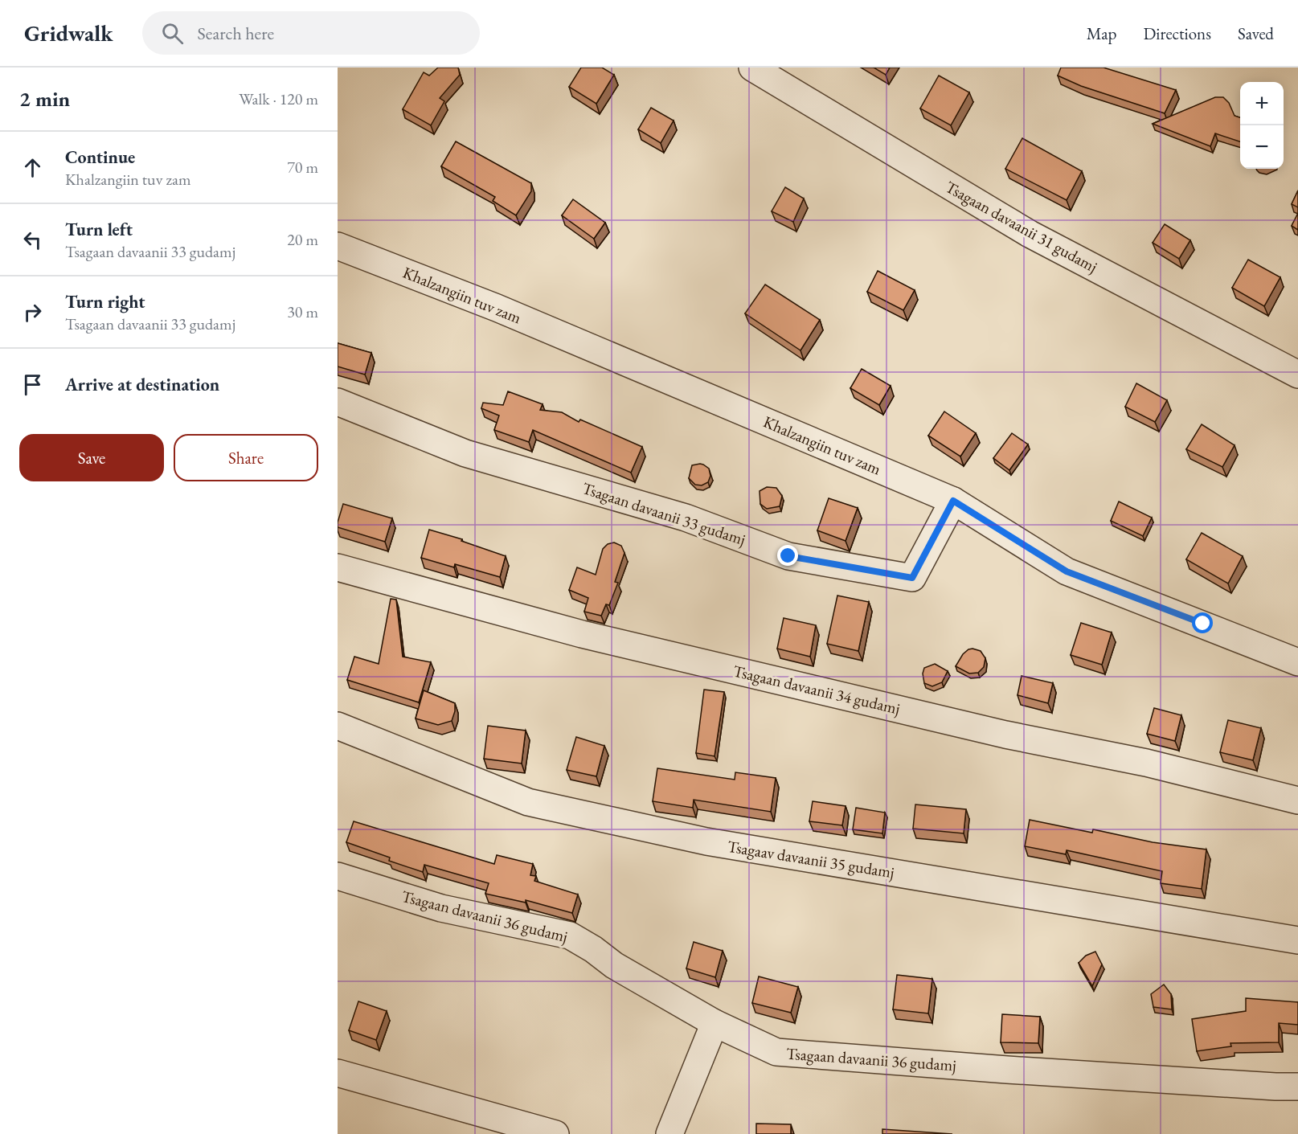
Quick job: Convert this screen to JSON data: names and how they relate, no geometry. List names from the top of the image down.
{
  "streets": {
    "street": [
      "Tsagaan davaanii 31 gudamj",
      "Khalzangiin tuv zam",
      "Tsagaan davaanii 33 gudamj",
      "Tsagaan davaanii 34 gudamj",
      "Tsagaav davaanii 35 gudamj",
      "Tsagaan davaanii 36 gudamj"
    ]
  },
  "crossings": [
    ["Khalzangiin tuv zam", "Tsagaan davaanii 33 gudamj"]
  ],
  "page": {
    "header": "Gridwalk",
    "search": "Search here",
    "nav": ["Map", "Directions", "Saved"],
    "heading": ["2 min", "Walk · 120 m"],
    "map_buttons": ["+", "−"],
    "list": [
      ["Continue", "Khalzangiin tuv zam", "70 m"],
      ["Turn left", "Tsagaan davaanii 33 gudamj", "20 m"],
      ["Turn right", "Tsagaan davaanii 33 gudamj", "30 m"],
      "Arrive at destination"
    ],
    "buttons": ["Save", "Share"]
  }
}
